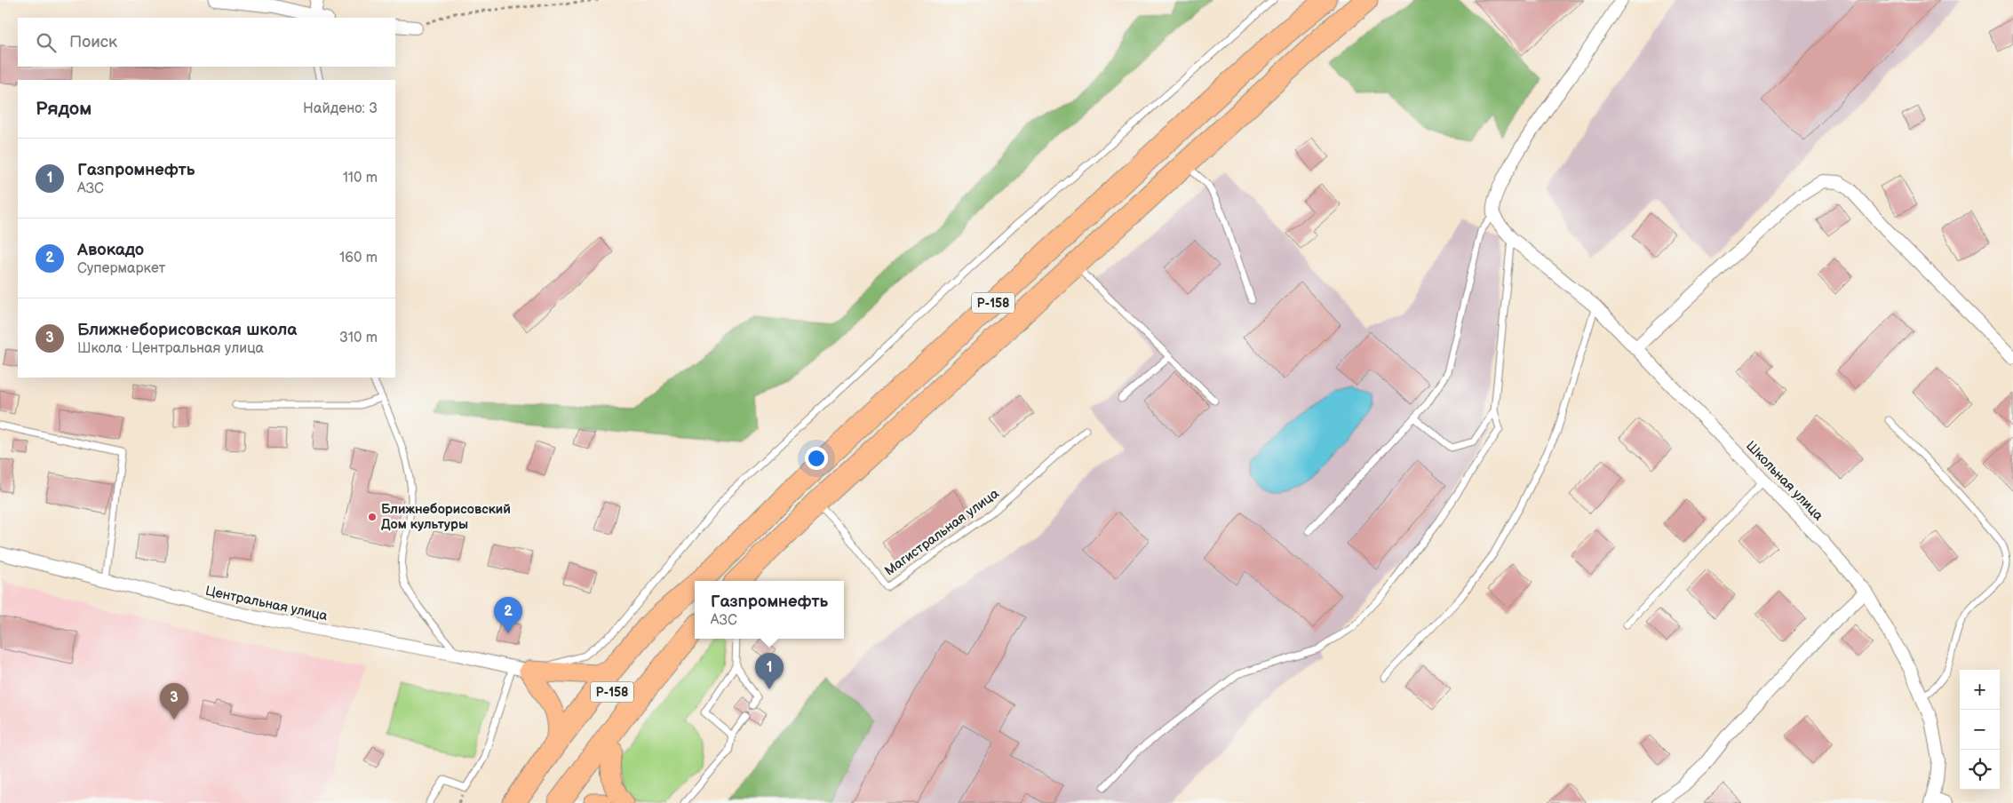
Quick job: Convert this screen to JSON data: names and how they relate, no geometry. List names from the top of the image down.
{
  "streets": {
    "highway": ["Р-158"],
    "street": ["Школьная улица", "Центральная улица"],
    "lane": ["Магистральная улица"]
  },
  "places": ["Ближнеборисовский Дом культуры"],
  "page": {
    "search": "Поиск",
    "heading": ["Рядом", "Найдено: 3"],
    "list": [
      {
        "mark": "1",
        "name": "Газпромнефть",
        "note": "АЗС",
        "value": "110 m"
      },
      {
        "mark": "2",
        "name": "Авокадо",
        "note": "Супермаркет",
        "value": "160 m"
      },
      {
        "mark": "3",
        "name": "Ближнеборисовская школа",
        "note": "Школа · Центральная улица",
        "value": "310 m"
      }
    ],
    "popup": ["Газпромнефть", "АЗС"],
    "pins": ["2", "1", "3"],
    "map_buttons": ["+", "−"]
  }
}
